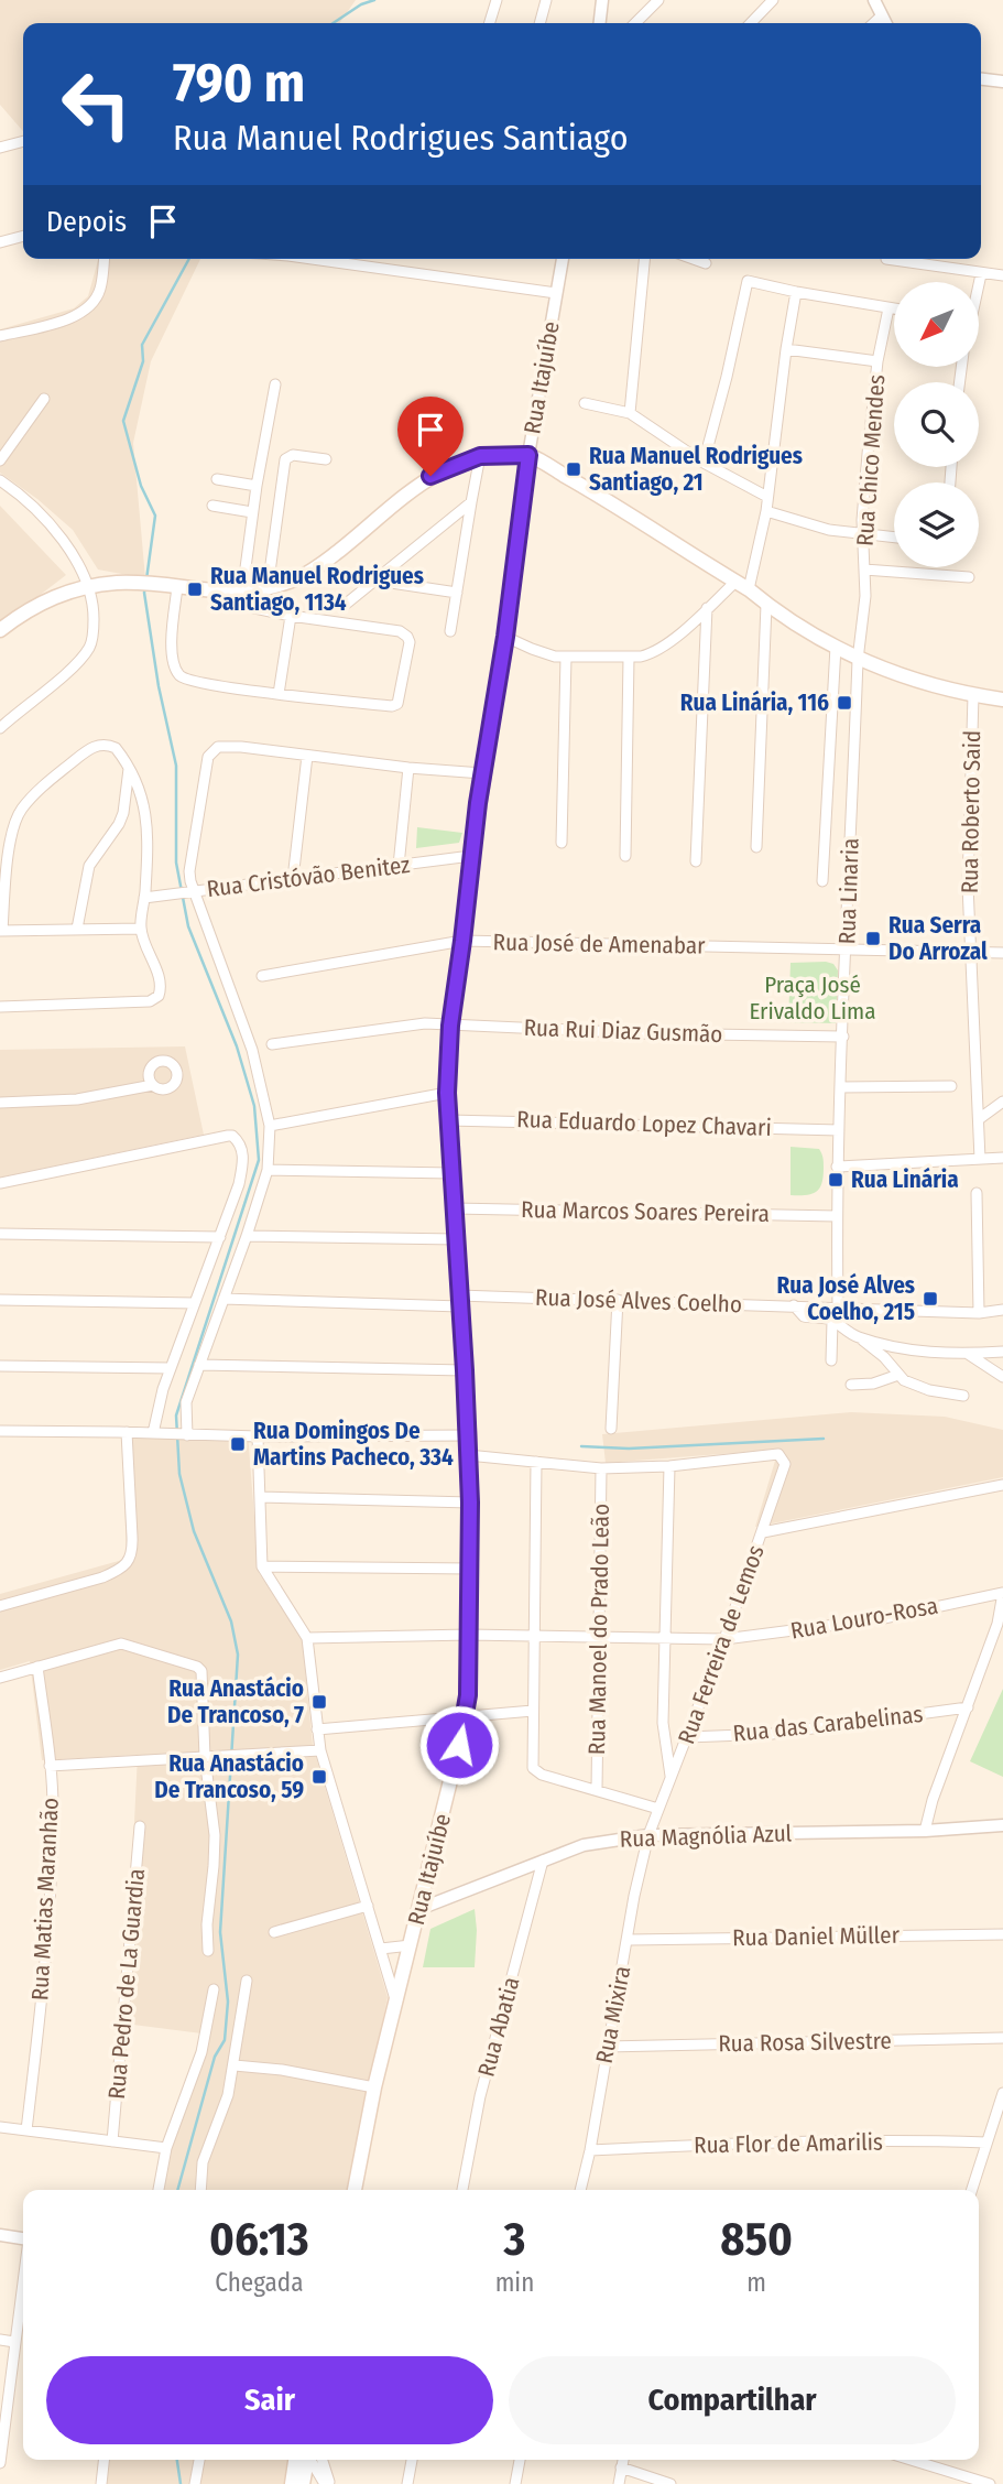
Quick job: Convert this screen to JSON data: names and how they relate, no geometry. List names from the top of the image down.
{
  "streets": {
    "main road": ["Rua Itajuíbe"],
    "street": [
      "Rua Chico Mendes",
      "Rua Roberto Said",
      "Rua Cristóvão Benitez",
      "Rua Linaria",
      "Rua José de Amenabar",
      "Rua Rui Diaz Gusmão",
      "Rua Eduardo Lopez Chavari",
      "Rua Marcos Soares Pereira",
      "Rua José Alves Coelho",
      "Rua Louro-Rosa",
      "Rua Manoel do Prado Leão",
      "Rua Ferreira de Lemos",
      "Rua das Carabelinas",
      "Rua Magnólia Azul",
      "Rua Matias Maranhão",
      "Rua Daniel Müller",
      "Rua Pedro de La Guardia",
      "Rua Mixira",
      "Rua Abatia",
      "Rua Rosa Silvestre",
      "Rua Flor de Amarilis"
    ]
  },
  "crossings": [
    ["Rua Itajuíbe", "Rua Cristóvão Benitez"],
    ["Rua Itajuíbe", "Rua José de Amenabar"],
    ["Rua Itajuíbe", "Rua Rui Diaz Gusmão"],
    ["Rua Itajuíbe", "Rua Eduardo Lopez Chavari"],
    ["Rua Itajuíbe", "Rua Marcos Soares Pereira"],
    ["Rua Itajuíbe", "Rua José Alves Coelho"],
    ["Rua Itajuíbe", "Rua Louro-Rosa"],
    ["Rua Itajuíbe", "Rua Magnólia Azul"],
    ["Rua Chico Mendes", "Rua Linaria"],
    ["Rua Roberto Said", "Rua José de Amenabar"],
    ["Rua Linaria", "Rua José de Amenabar"],
    ["Rua Linaria", "Rua Rui Diaz Gusmão"],
    ["Rua Linaria", "Rua Eduardo Lopez Chavari"],
    ["Rua Linaria", "Rua Marcos Soares Pereira"],
    ["Rua Linaria", "Rua José Alves Coelho"],
    ["Rua Louro-Rosa", "Rua Manoel do Prado Leão"],
    ["Rua Louro-Rosa", "Rua Ferreira de Lemos"],
    ["Rua Ferreira de Lemos", "Rua das Carabelinas"],
    ["Rua Ferreira de Lemos", "Rua Magnólia Azul"],
    ["Rua Ferreira de Lemos", "Rua Mixira"],
    ["Rua Magnólia Azul", "Rua Mixira"],
    ["Rua Magnólia Azul", "Rua Abatia"],
    ["Rua Daniel Müller", "Rua Mixira"],
    ["Rua Mixira", "Rua Rosa Silvestre"],
    ["Rua Mixira", "Rua Flor de Amarilis"]
  ],
  "parks": ["Praça José Erivaldo Lima"],
  "places": {
    "transit": [
      "Rua Manuel Rodrigues Santiago, 21",
      "Rua Manuel Rodrigues Santiago, 1134",
      "Rua Linária, 116",
      "Rua Serra Do Arrozal",
      "Rua Linária",
      "Rua José Alves Coelho, 215",
      "Rua Domingos De Martins Pacheco, 334",
      "Rua Anastácio De Trancoso, 7",
      "Rua Anastácio De Trancoso, 59"
    ]
  },
  "north": "bottom left",
  "page": {
    "turn": ["790 m", "Rua Manuel Rodrigues Santiago"],
    "then": "Depois",
    "eta": [
      "06:13",
      "Chegada",
      "3",
      "min",
      "850",
      "m"
    ],
    "buttons": ["Sair", "Compartilhar"]
  }
}
